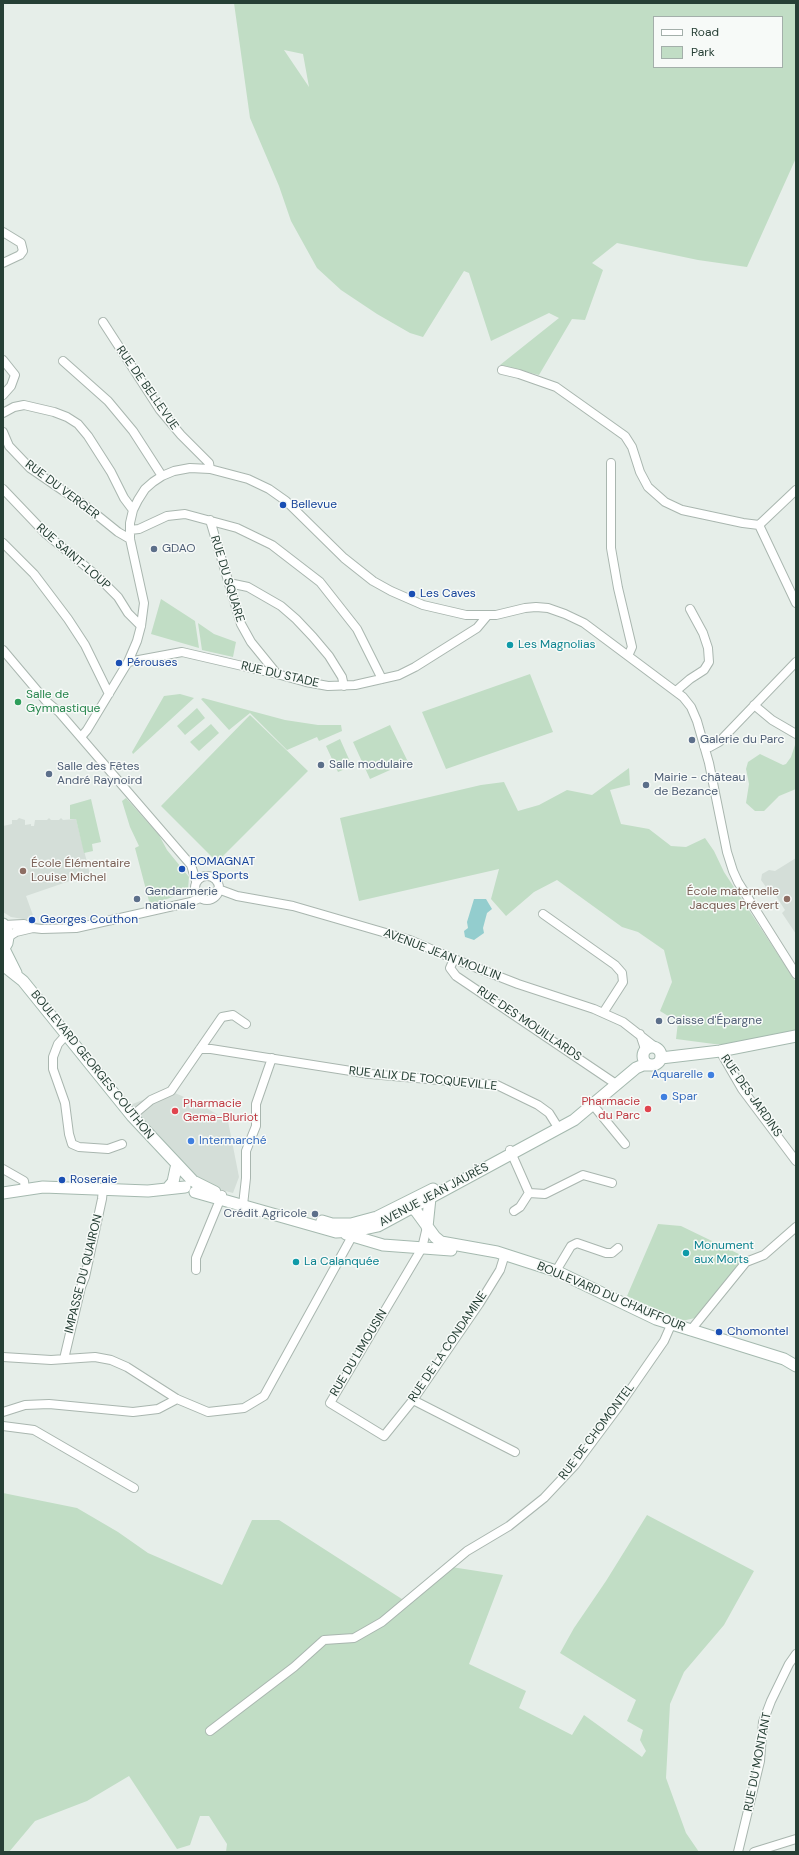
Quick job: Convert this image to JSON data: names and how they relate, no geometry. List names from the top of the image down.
{
  "streets": {
    "main road": ["BOULEVARD GEORGES COUTHON", "AVENUE JEAN JAURÈS", "BOULEVARD DU CHAUFFOUR"],
    "street": [
      "RUE DE BELLEVUE",
      "RUE DU VERGER",
      "RUE SAINT-LOUP",
      "RUE DU SQUARE",
      "RUE DU STADE",
      "AVENUE JEAN MOULIN",
      "RUE DES MOUILLARDS",
      "RUE ALIX DE TOCQUEVILLE",
      "RUE DES JARDINS",
      "IMPASSE DU QUAIRON",
      "RUE DE LA CONDAMINE",
      "RUE DU LIMOUSIN",
      "RUE DE CHOMONTEL",
      "RUE DU MONTANT"
    ]
  },
  "crossings": [
    ["RUE DU SQUARE", "RUE DU STADE"],
    ["AVENUE JEAN MOULIN", "RUE DES MOUILLARDS"],
    ["AVENUE JEAN MOULIN", "AVENUE JEAN JAURÈS"],
    ["RUE DES MOUILLARDS", "AVENUE JEAN JAURÈS"],
    ["BOULEVARD GEORGES COUTHON", "AVENUE JEAN JAURÈS"],
    ["RUE ALIX DE TOCQUEVILLE", "AVENUE JEAN JAURÈS"],
    ["RUE DES JARDINS", "AVENUE JEAN JAURÈS"],
    ["AVENUE JEAN JAURÈS", "IMPASSE DU QUAIRON"],
    ["BOULEVARD DU CHAUFFOUR", "RUE DE LA CONDAMINE"],
    ["BOULEVARD DU CHAUFFOUR", "RUE DE CHOMONTEL"],
    ["RUE DE LA CONDAMINE", "RUE DU LIMOUSIN"]
  ],
  "places": [
    "Bellevue",
    "GDAO",
    "Les Caves",
    "Les Magnolias",
    "Pérouses",
    "Salle de Gymnastique",
    "Galerie du Parc",
    "Salle modulaire",
    "Salle des Fêtes André Raynoird",
    "Mairie - château de Bezance",
    "ROMAGNAT Les Sports",
    "École Élémentaire Louise Michel",
    "Gendarmerie nationale",
    "École maternelle Jacques Prévert",
    "Georges Couthon",
    "Caisse d'Épargne",
    "Aquarelle",
    "Spar",
    "Pharmacie du Parc",
    "Pharmacie Gema-Bluriot",
    "Intermarché",
    "Roseraie",
    "Crédit Agricole",
    "Monument aux Morts",
    "La Calanquée",
    "Chomontel"
  ],
  "legend": ["Road", "Park"]
}
